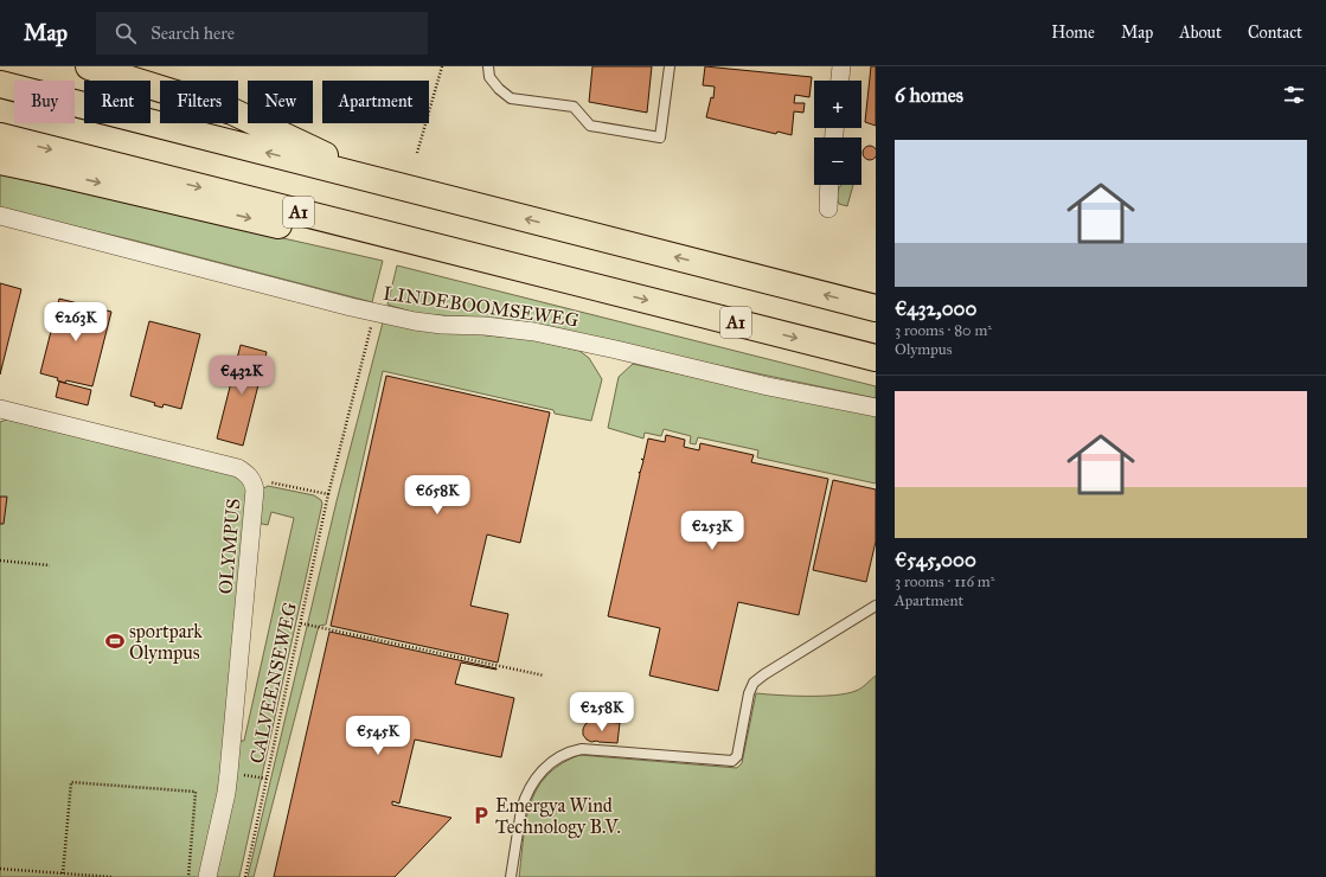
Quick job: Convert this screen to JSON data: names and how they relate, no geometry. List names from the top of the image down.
{
  "streets": {
    "highway": ["A1"],
    "street": ["LINDEBOOMSEWEG", "OLYMPUS"],
    "path": ["CALVEENSEWEG"]
  },
  "places": {
    "sports": ["sportpark Olympus"],
    "parking": ["Emergya Wind Technology B.V."]
  },
  "page": {
    "header": "Map",
    "search": "Search here",
    "nav": [
      "Home",
      "Map",
      "About",
      "Contact"
    ],
    "heading": "6 homes",
    "map_buttons": ["+", "−"],
    "chip": [
      "Buy",
      "Rent",
      "Filters",
      "New",
      "Apartment"
    ],
    "list": [
      {
        "name": "€432,000",
        "note": "3 rooms · 80 m² · Olympus"
      },
      {
        "name": "€545,000",
        "note": "3 rooms · 116 m² · Apartment"
      }
    ],
    "price": [
      "€263K",
      "€432K",
      "€658K",
      "€253K",
      "€258K",
      "€545K"
    ]
  }
}
